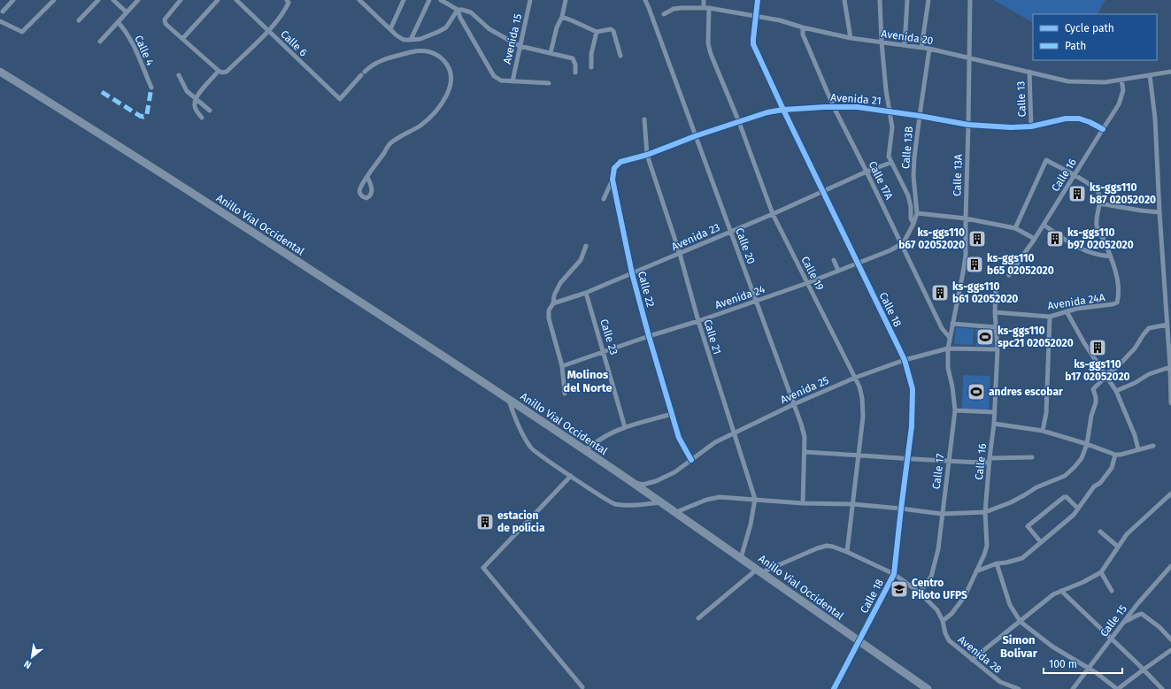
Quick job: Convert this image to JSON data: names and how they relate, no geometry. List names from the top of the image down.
{
  "streets": {
    "highway": ["Anillo Vial Occidental"],
    "street": [
      "Avenida 20",
      "Avenida 15",
      "Calle 6",
      "Calle 4",
      "Avenida 21",
      "Calle 13",
      "Calle 13B",
      "Calle 13A",
      "Calle 16",
      "Calle 17A",
      "Avenida 23",
      "Calle 20",
      "Calle 19",
      "Calle 22",
      "Avenida 24",
      "Avenida 24A",
      "Calle 18",
      "Calle 23",
      "Calle 21",
      "Avenida 25",
      "Calle 17",
      "Calle 15",
      "Avenida 28"
    ]
  },
  "crossings": [
    ["Avenida 20", "Calle 13"],
    ["Avenida 20", "Calle 13B"],
    ["Avenida 20", "Calle 13A"],
    ["Avenida 20", "Calle 16"],
    ["Avenida 20", "Calle 17A"],
    ["Avenida 20", "Calle 19"],
    ["Avenida 20", "Calle 18"],
    ["Avenida 21", "Calle 13"],
    ["Avenida 21", "Calle 13B"],
    ["Avenida 21", "Calle 13A"],
    ["Avenida 21", "Calle 16"],
    ["Avenida 21", "Calle 17A"],
    ["Avenida 21", "Calle 20"],
    ["Avenida 21", "Calle 19"],
    ["Avenida 21", "Calle 22"],
    ["Avenida 21", "Calle 18"],
    ["Avenida 21", "Calle 21"],
    ["Calle 13B", "Calle 17A"],
    ["Calle 13B", "Avenida 24"],
    ["Calle 13A", "Calle 17A"],
    ["Calle 13A", "Avenida 25"],
    ["Calle 13A", "Calle 17"],
    ["Calle 16", "Avenida 24A"],
    ["Calle 16", "Avenida 25"],
    ["Calle 16", "Avenida 28"],
    ["Calle 17A", "Avenida 23"],
    ["Calle 17A", "Avenida 24"],
    ["Anillo Vial Occidental", "Calle 18"],
    ["Anillo Vial Occidental", "Calle 21"],
    ["Anillo Vial Occidental", "Avenida 25"],
    ["Anillo Vial Occidental", "Avenida 28"],
    ["Avenida 23", "Calle 20"],
    ["Avenida 23", "Calle 19"],
    ["Avenida 23", "Calle 22"],
    ["Avenida 23", "Calle 18"],
    ["Avenida 23", "Calle 23"],
    ["Avenida 23", "Calle 21"],
    ["Calle 20", "Avenida 24"],
    ["Calle 20", "Avenida 25"],
    ["Calle 19", "Avenida 24"],
    ["Calle 19", "Avenida 25"],
    ["Calle 19", "Avenida 28"],
    ["Calle 22", "Avenida 24"],
    ["Calle 22", "Avenida 25"],
    ["Avenida 24", "Calle 18"],
    ["Avenida 24", "Calle 23"],
    ["Avenida 24", "Calle 21"],
    ["Calle 18", "Avenida 25"],
    ["Calle 18", "Avenida 28"],
    ["Calle 21", "Avenida 25"],
    ["Avenida 25", "Calle 17"],
    ["Calle 17", "Avenida 28"]
  ],
  "districts": ["Molinos del Norte", "Simon Bolivar"],
  "places": {
    "building": [
      "ks-ggs110 b87 02052020",
      "ks-ggs110 b67 02052020",
      "ks-ggs110 b97 02052020",
      "ks-ggs110 b65 02052020",
      "ks-ggs110 b61 02052020",
      "ks-ggs110 b17 02052020",
      "estacion de policia"
    ],
    "sports": ["ks-ggs110 spc21 02052020", "andres escobar"],
    "school or university": ["Centro Piloto UFPS"]
  },
  "legend": ["Cycle path", "Path"],
  "scale_bar": "100 m",
  "north": "bottom left"
}
